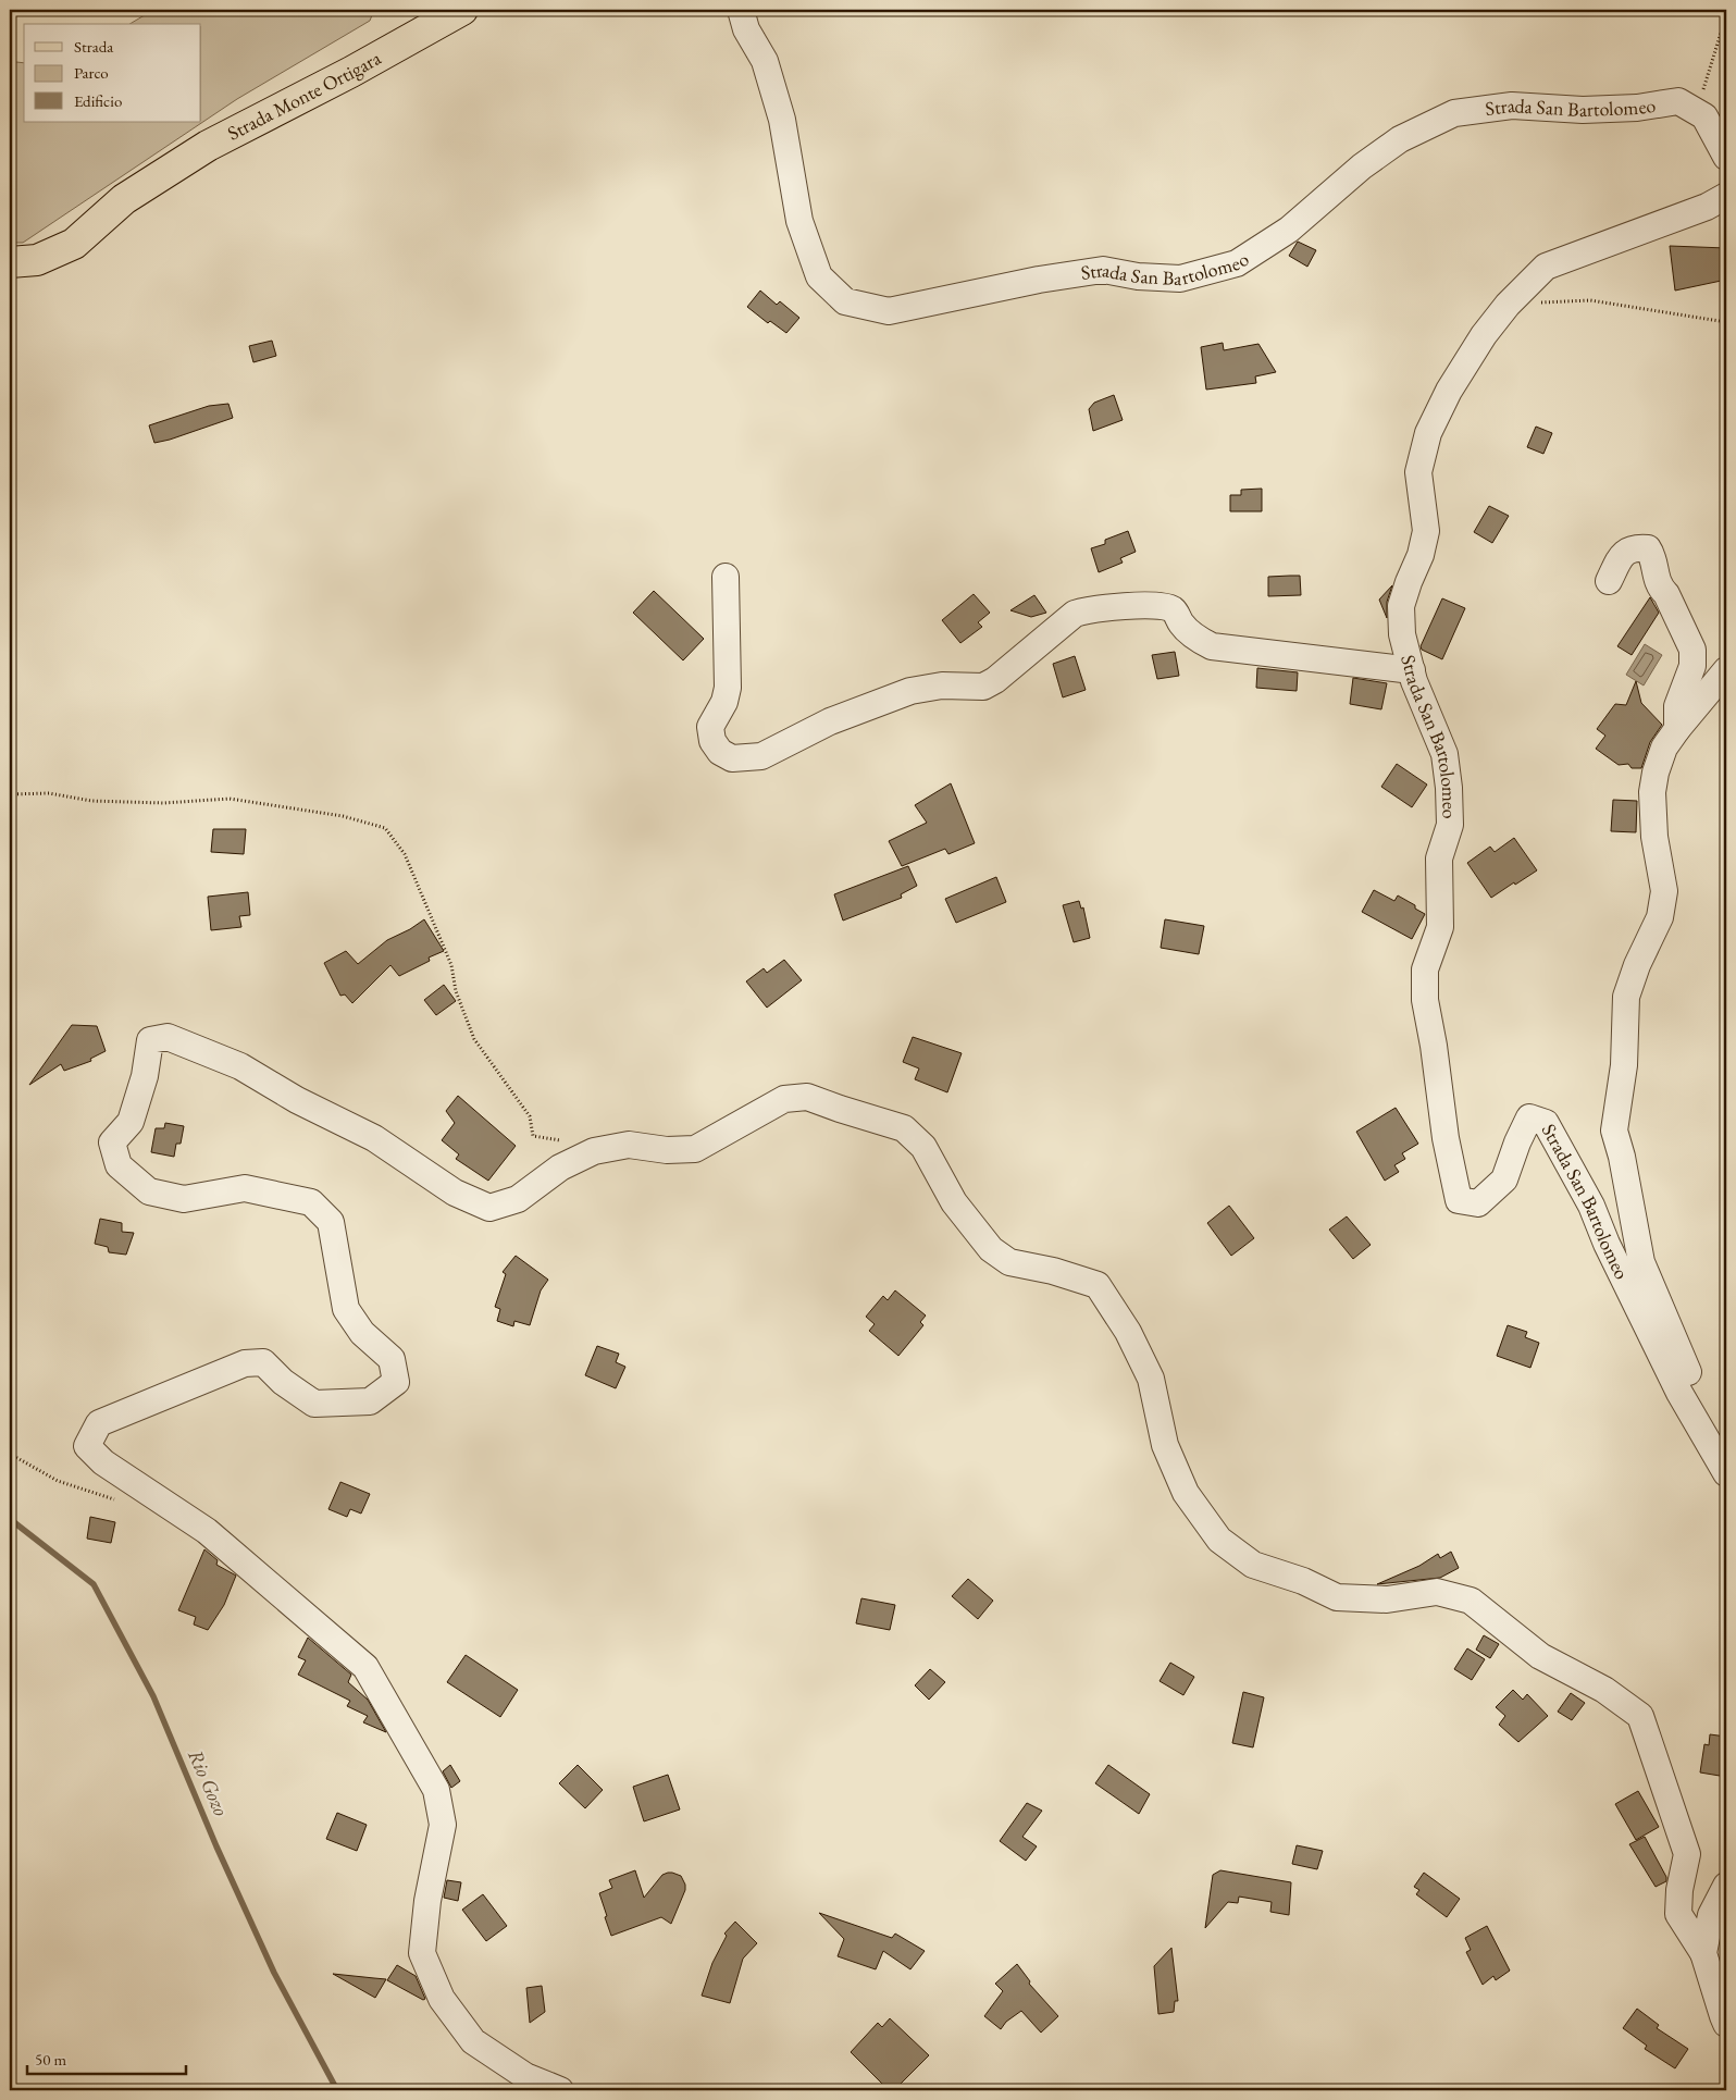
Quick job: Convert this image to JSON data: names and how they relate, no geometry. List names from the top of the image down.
{
  "streets": {
    "main road": ["Strada Monte Ortigara"],
    "street": ["Strada San Bartolomeo"]
  },
  "water": ["Rio Gozo"],
  "legend": ["Strada", "Parco", "Edificio"],
  "scale_bar": "50 m"
}
